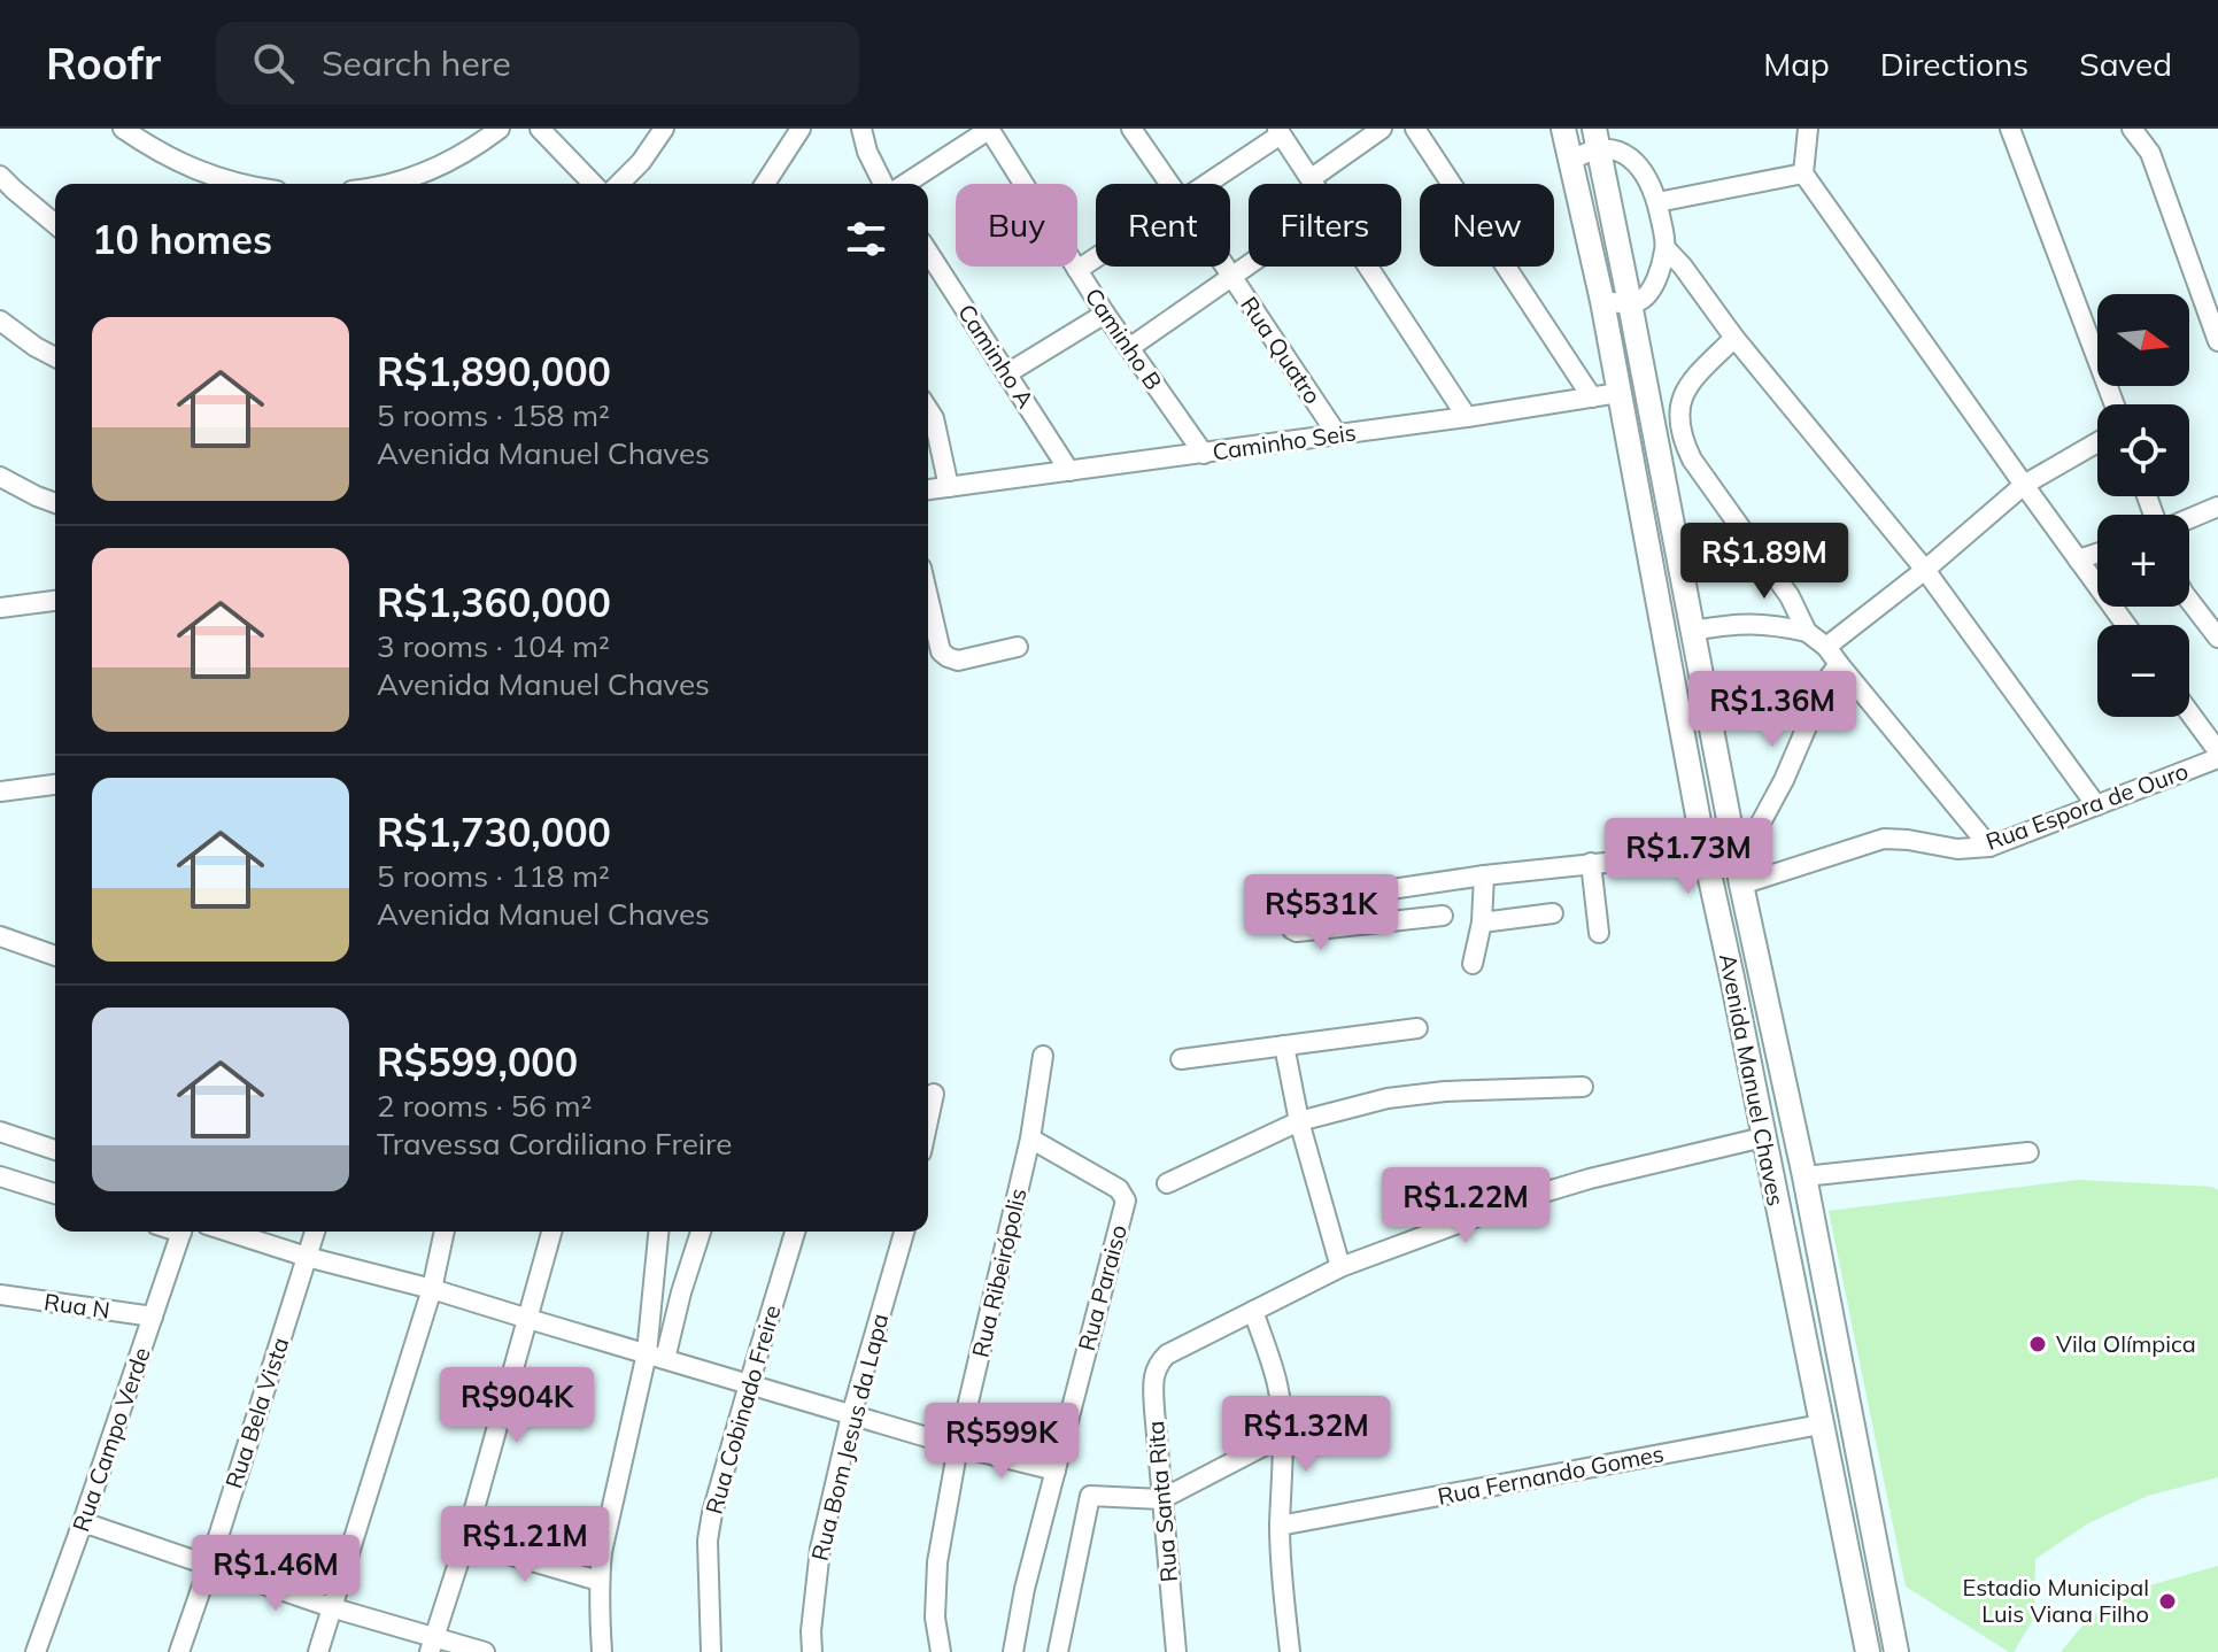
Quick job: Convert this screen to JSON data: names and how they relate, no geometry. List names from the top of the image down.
{
  "streets": {
    "main road": ["Avenida Manuel Chaves"],
    "street": [
      "Caminho B",
      "Rua Quatro",
      "Caminho A",
      "Caminho Seis",
      "Rua Espora de Ouro",
      "Rua Ribeirópolis",
      "Rua Paraiso",
      "Rua N",
      "Rua Cobinado Freire",
      "Rua Bela Vista",
      "Rua Bom Jesus da Lapa",
      "Rua Campo Verde",
      "Rua Fernando Gomes",
      "Rua Santa Rita"
    ]
  },
  "crossings": [
    ["Caminho B", "Caminho Seis"],
    ["Rua Quatro", "Caminho Seis"],
    ["Caminho A", "Caminho Seis"],
    ["Caminho Seis", "Avenida Manuel Chaves"],
    ["Rua Espora de Ouro", "Avenida Manuel Chaves"],
    ["Avenida Manuel Chaves", "Rua Fernando Gomes"],
    ["Rua Ribeirópolis", "Rua Paraiso"],
    ["Rua N", "Rua Campo Verde"]
  ],
  "places": ["Vila Olímpica", "Estadio Municipal Luis Viana Filho"],
  "north": "right",
  "page": {
    "header": "Roofr",
    "search": "Search here",
    "nav": ["Map", "Directions", "Saved"],
    "chip": [
      "Buy",
      "Rent",
      "Filters",
      "New"
    ],
    "heading": "10 homes",
    "map_buttons": ["+", "−"],
    "list": [
      {
        "name": "R$1,890,000",
        "note": "5 rooms · 158 m² · Avenida Manuel Chaves"
      },
      {
        "name": "R$1,360,000",
        "note": "3 rooms · 104 m² · Avenida Manuel Chaves"
      },
      {
        "name": "R$1,730,000",
        "note": "5 rooms · 118 m² · Avenida Manuel Chaves"
      },
      {
        "name": "R$599,000",
        "note": "2 rooms · 56 m² · Travessa Cordiliano Freire"
      }
    ],
    "price": [
      "R$1.89M",
      "R$1.36M",
      "R$1.73M",
      "R$531K",
      "R$1.22M",
      "R$904K",
      "R$1.32M",
      "R$599K",
      "R$1.21M",
      "R$1.46M"
    ]
  }
}
